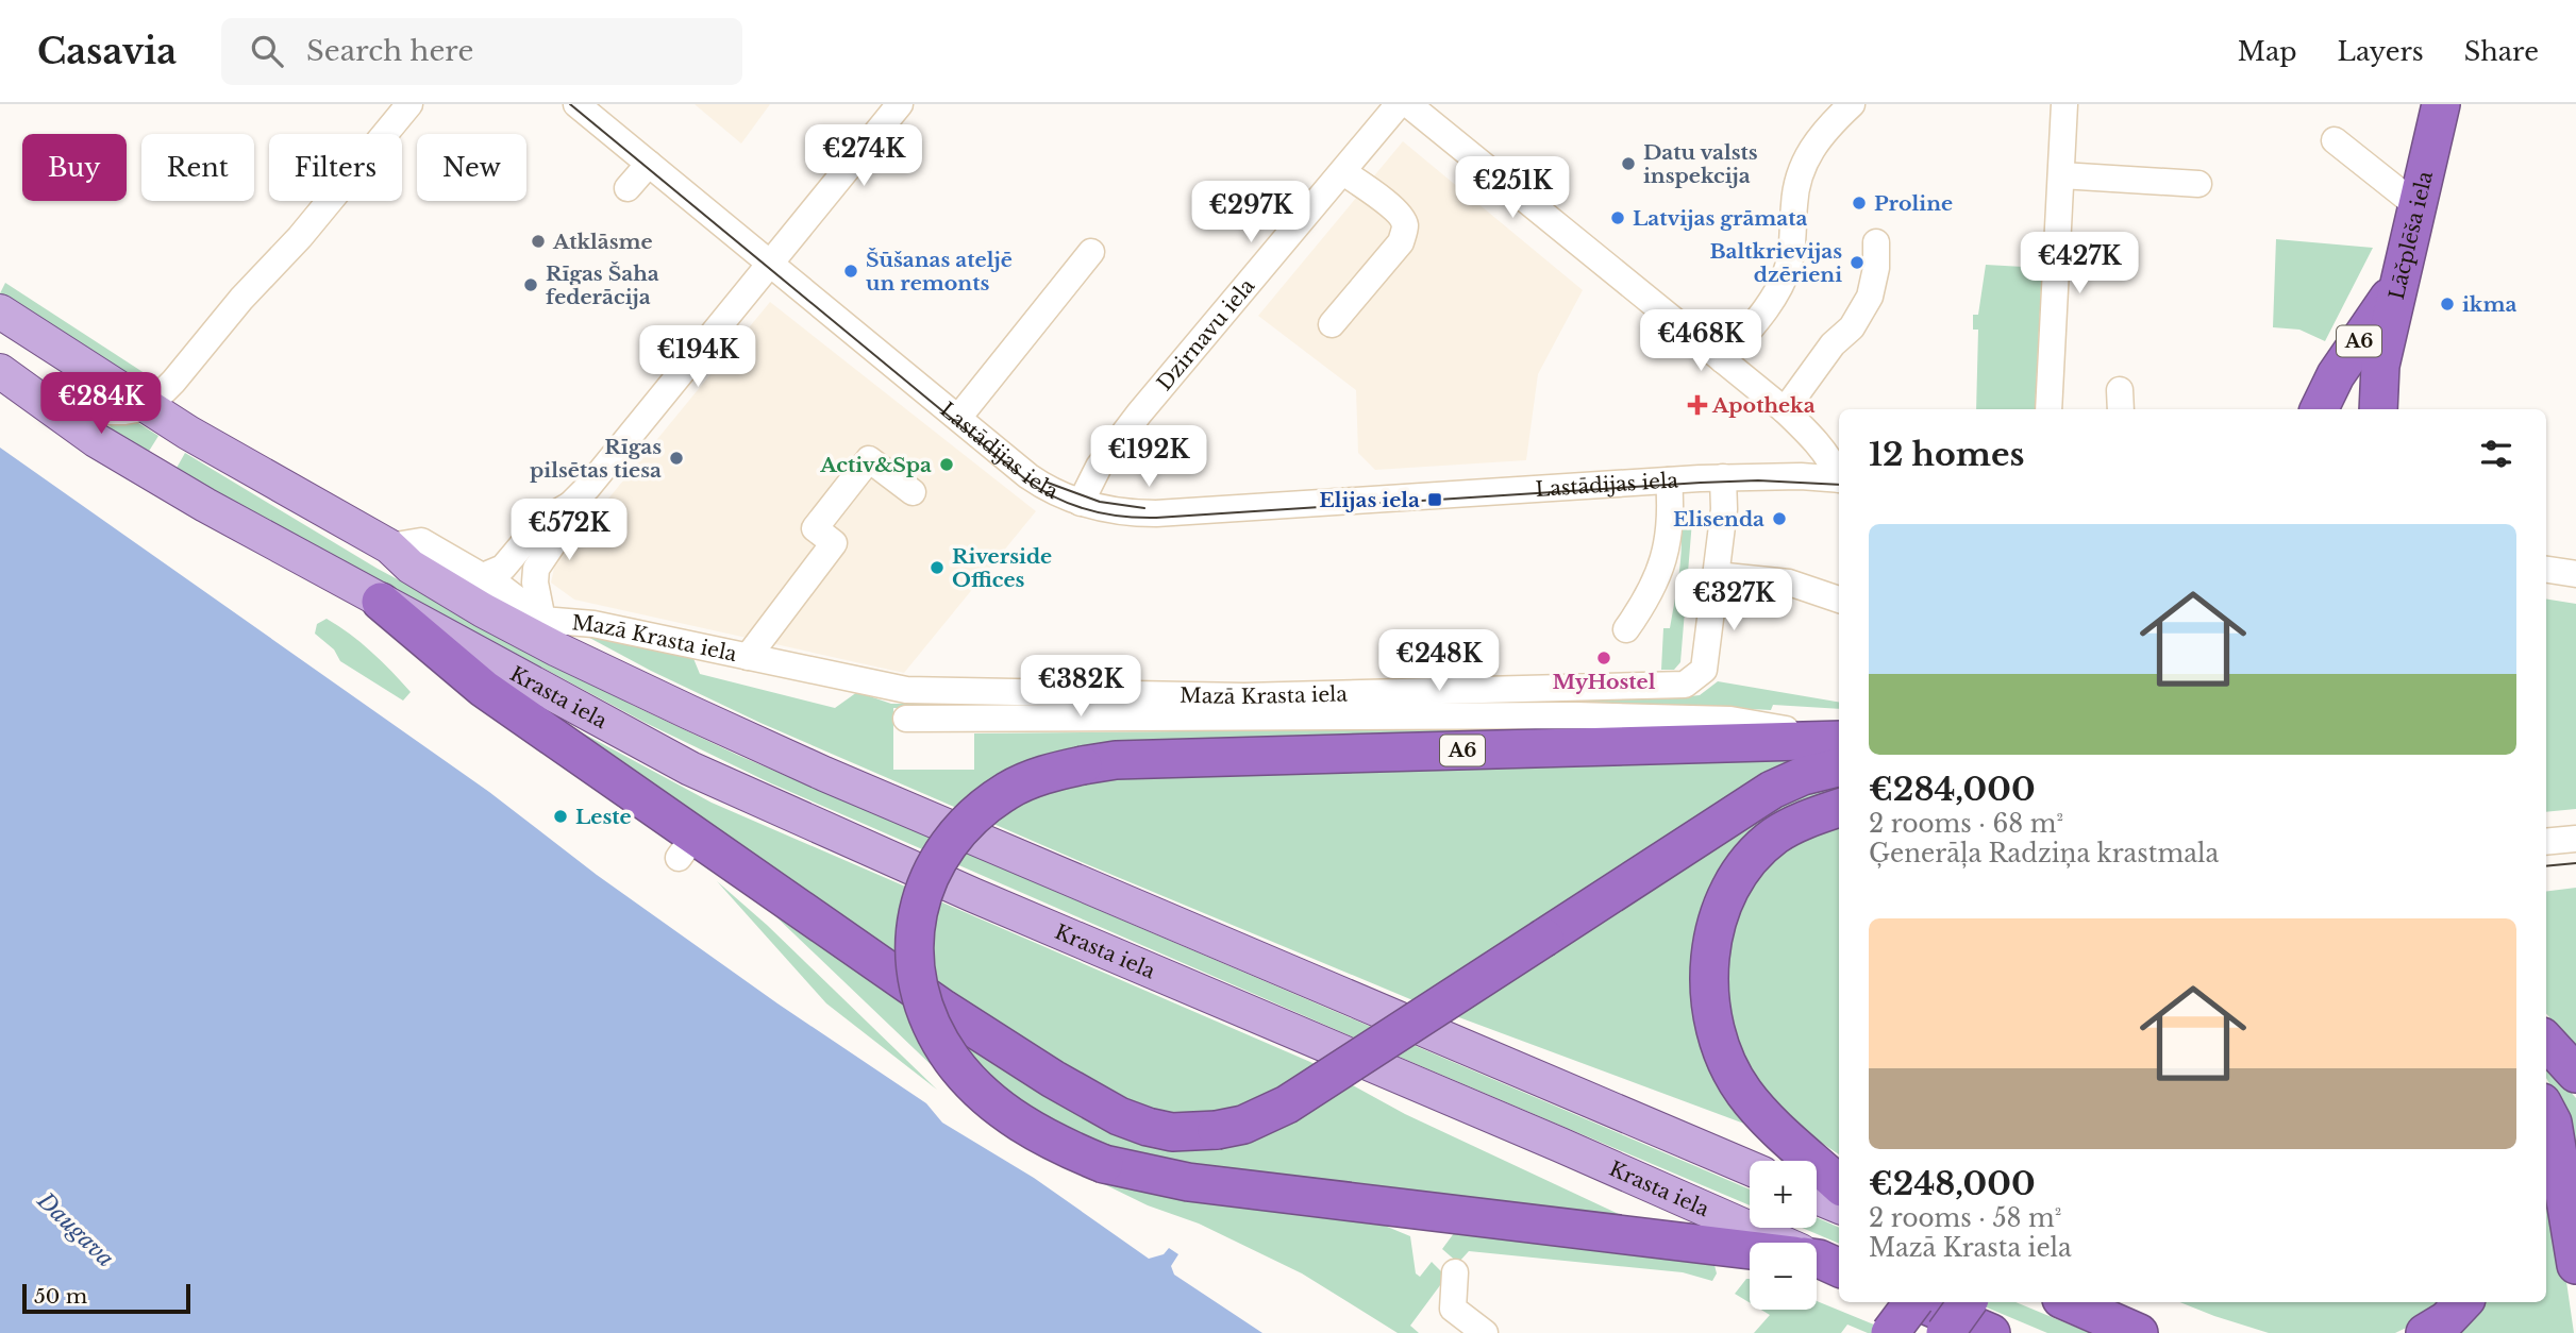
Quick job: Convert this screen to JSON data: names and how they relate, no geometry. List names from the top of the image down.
{
  "streets": {
    "highway": ["Lāčplēša iela", "A6"],
    "main road": ["Krasta iela"],
    "street": ["Dzirnavu iela", "Lastādijas iela", "Mazā Krasta iela"]
  },
  "crossings": [
    ["Lāčplēša iela", "A6"],
    ["Dzirnavu iela", "Lastādijas iela"],
    ["Lastādijas iela", "Mazā Krasta iela"],
    ["Mazā Krasta iela", "Krasta iela"]
  ],
  "water": ["Daugava"],
  "places": {
    "other": [
      "Datu valsts inspekcija",
      "Proline",
      "Latvijas grāmata",
      "Atklāsme",
      "Baltkrievijas dzērieni",
      "Šūšanas ateljē un remonts",
      "Rīgas Šaha federācija",
      "ikma",
      "Rīgas pilsētas tiesa",
      "Activ&Spa",
      "Elisenda",
      "Riverside Offices",
      "MyHostel",
      "Leste"
    ],
    "health": ["Apotheka"],
    "transit": ["Elijas iela"]
  },
  "scale_bar": "50 m",
  "page": {
    "header": "Casavia",
    "search": "Search here",
    "nav": ["Map", "Layers", "Share"],
    "price": [
      "€274K",
      "€251K",
      "€297K",
      "€427K",
      "€468K",
      "€194K",
      "€284K",
      "€192K",
      "€572K",
      "€327K",
      "€248K",
      "€382K"
    ],
    "chip": [
      "Buy",
      "Rent",
      "Filters",
      "New"
    ],
    "heading": "12 homes",
    "list": [
      {
        "name": "€284,000",
        "note": "2 rooms · 68 m² · Ģenerāļa Radziņa krastmala"
      },
      {
        "name": "€248,000",
        "note": "2 rooms · 58 m² · Mazā Krasta iela"
      }
    ],
    "map_buttons": ["+", "−"],
    "scale": "50 m"
  }
}
